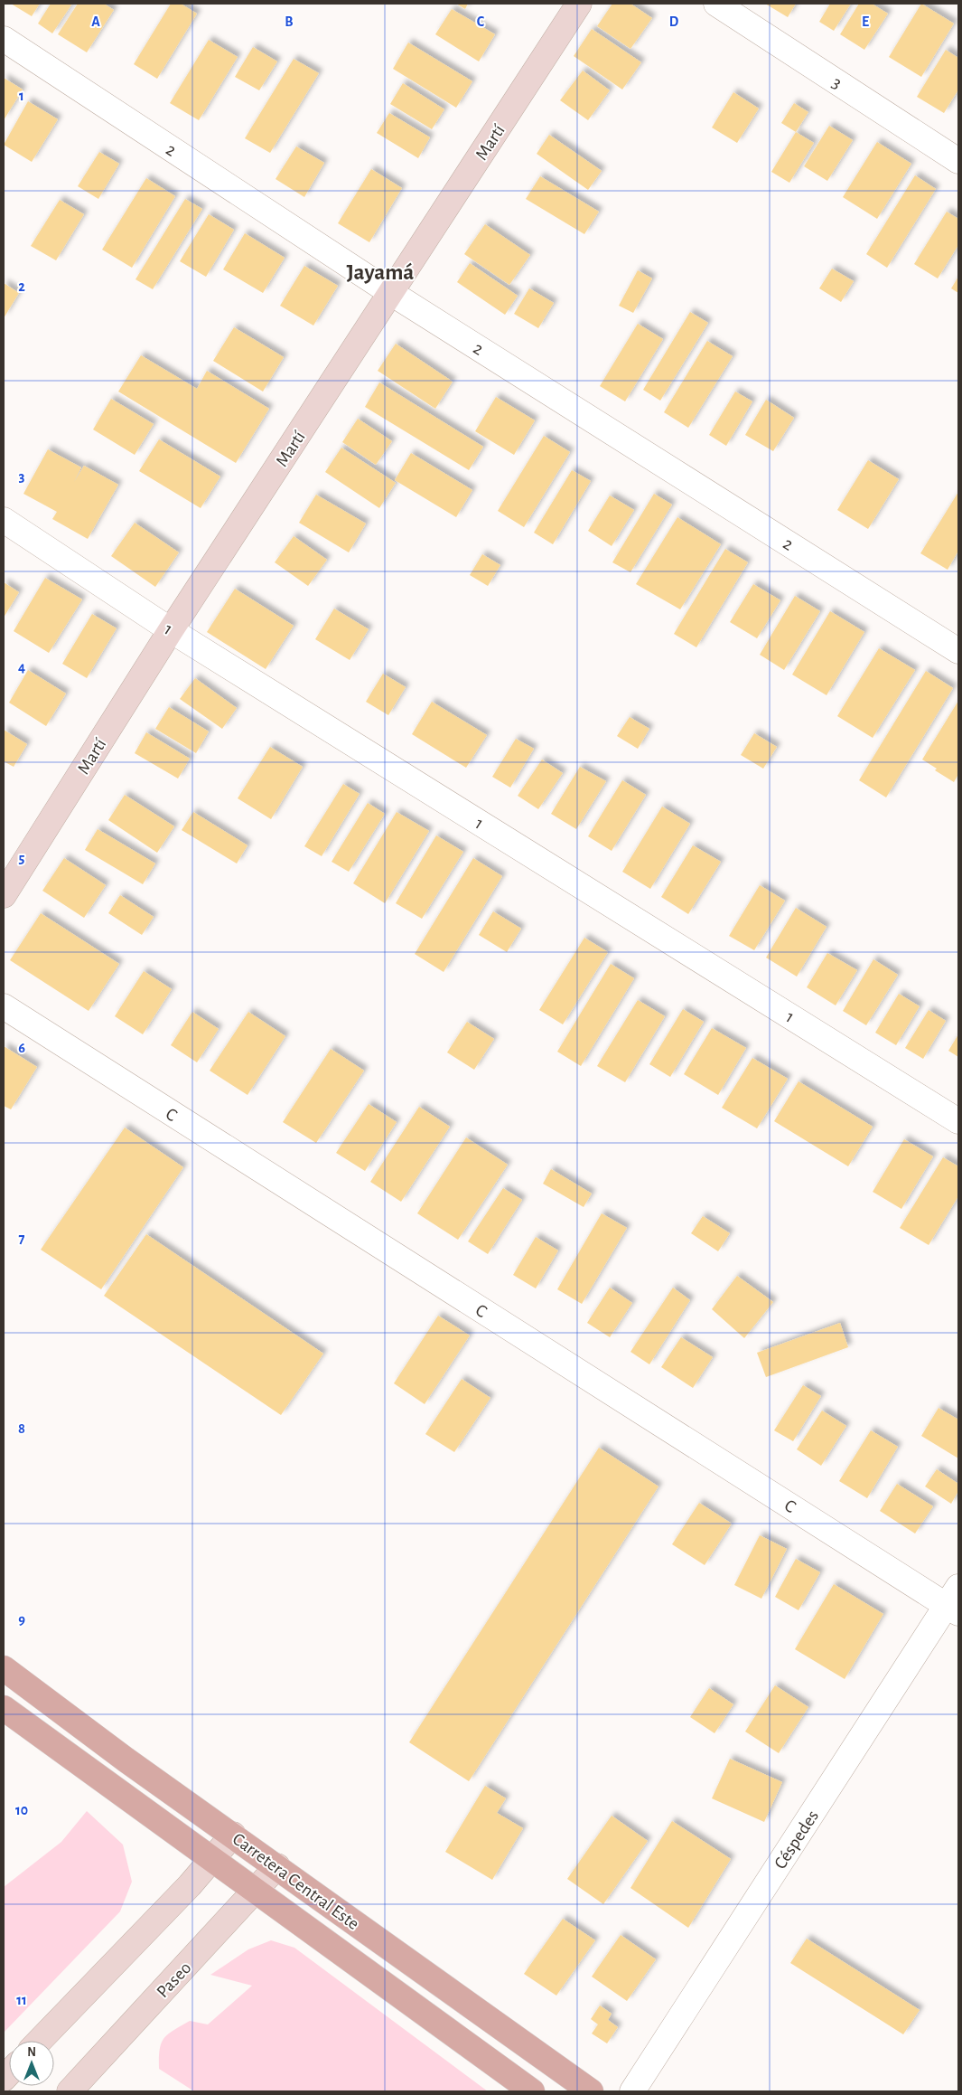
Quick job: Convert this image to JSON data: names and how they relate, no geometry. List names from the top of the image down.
{
  "streets": {
    "main road": ["Carretera Central Este"],
    "street": [
      "3",
      "Martí",
      "2",
      "1",
      "C",
      "Céspedes",
      "Paseo"
    ]
  },
  "crossings": [
    ["Martí", "2"],
    ["Martí", "1"],
    ["C", "Céspedes"],
    ["Carretera Central Este", "Paseo"]
  ],
  "districts": ["Jayamá"],
  "north": "top",
  "grid": {
    "columns": [
      "A",
      "B",
      "C",
      "D",
      "E"
    ],
    "rows": [
      "1",
      "2",
      "3",
      "4",
      "5",
      "6",
      "7",
      "8",
      "9",
      "10",
      "11"
    ]
  }
}
